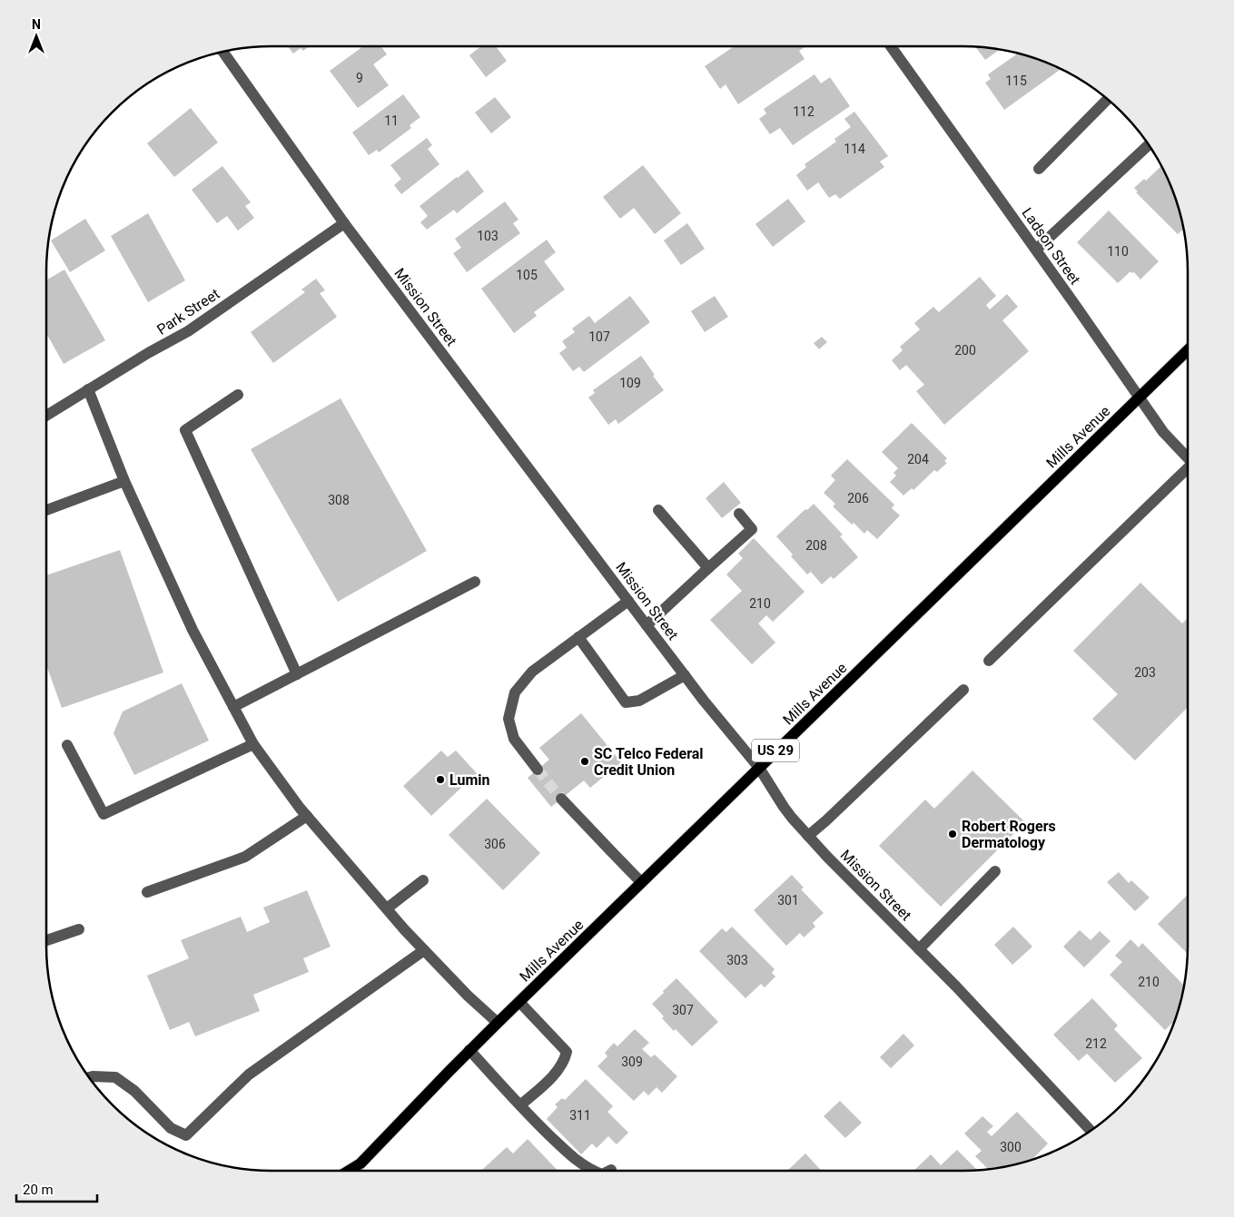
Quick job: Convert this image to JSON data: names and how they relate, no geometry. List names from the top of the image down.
{
  "streets": {
    "main road": ["Mills Avenue", "US 29"],
    "street": ["Ladson Street", "Mission Street", "Park Street"]
  },
  "crossings": [
    ["Ladson Street", "Mills Avenue"],
    ["Mission Street", "Park Street"],
    ["Mission Street", "Mills Avenue"]
  ],
  "places": ["SC Telco Federal Credit Union", "Lumin", "Robert Rogers Dermatology"],
  "house_numbers": [
    "9",
    "115",
    "112",
    "11",
    "114",
    "103",
    "110",
    "105",
    "107",
    "200",
    "109",
    "204",
    "206",
    "308",
    "208",
    "210",
    "203",
    "306",
    "301",
    "303",
    "210",
    "307",
    "212",
    "309",
    "311",
    "300"
  ],
  "scale_bar": "20 m",
  "north": "top"
}
